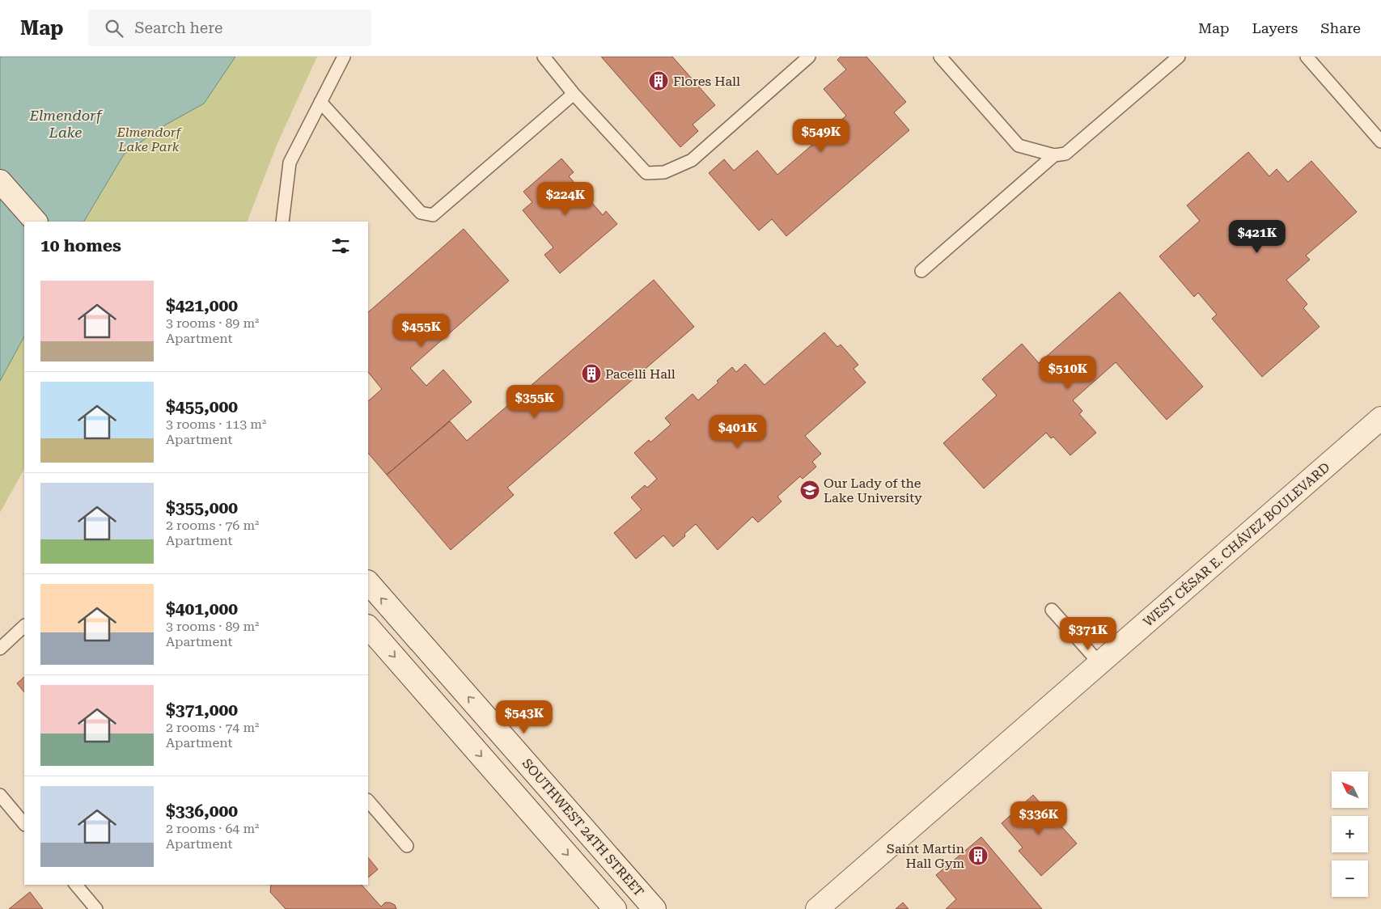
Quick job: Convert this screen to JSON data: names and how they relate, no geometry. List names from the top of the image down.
{
  "streets": {
    "main road": ["WEST CÉSAR E. CHÁVEZ BOULEVARD", "SOUTHWEST 24TH STREET"]
  },
  "water": ["Elmendorf Lake"],
  "parks": ["Elmendorf Lake Park"],
  "places": {
    "building": ["Flores Hall", "Pacelli Hall", "Saint Martin Hall Gym"],
    "school or university": ["Our Lady of the Lake University"]
  },
  "north": "top left",
  "page": {
    "header": "Map",
    "search": "Search here",
    "nav": ["Map", "Layers", "Share"],
    "price": [
      "$549K",
      "$224K",
      "$421K",
      "$455K",
      "$510K",
      "$355K",
      "$401K",
      "$371K",
      "$543K",
      "$336K"
    ],
    "heading": "10 homes",
    "list": [
      {
        "name": "$421,000",
        "note": "3 rooms · 89 m² · Apartment"
      },
      {
        "name": "$455,000",
        "note": "3 rooms · 113 m² · Apartment"
      },
      {
        "name": "$355,000",
        "note": "2 rooms · 76 m² · Apartment"
      },
      {
        "name": "$401,000",
        "note": "3 rooms · 89 m² · Apartment"
      },
      {
        "name": "$371,000",
        "note": "2 rooms · 74 m² · Apartment"
      },
      {
        "name": "$336,000",
        "note": "2 rooms · 64 m² · Apartment"
      }
    ],
    "map_buttons": ["+", "−"]
  }
}
